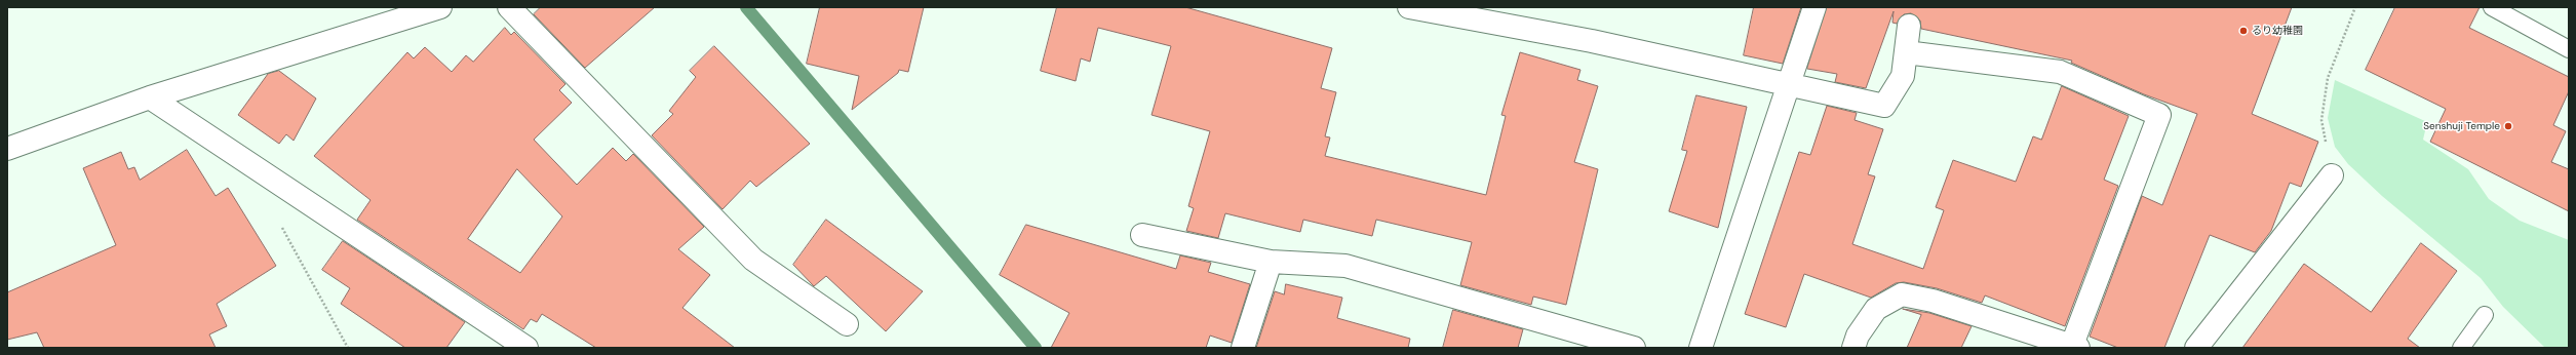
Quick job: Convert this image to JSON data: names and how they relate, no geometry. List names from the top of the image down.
{
  "places": ["るり幼稚園", "Senshuji Temple"]
}
